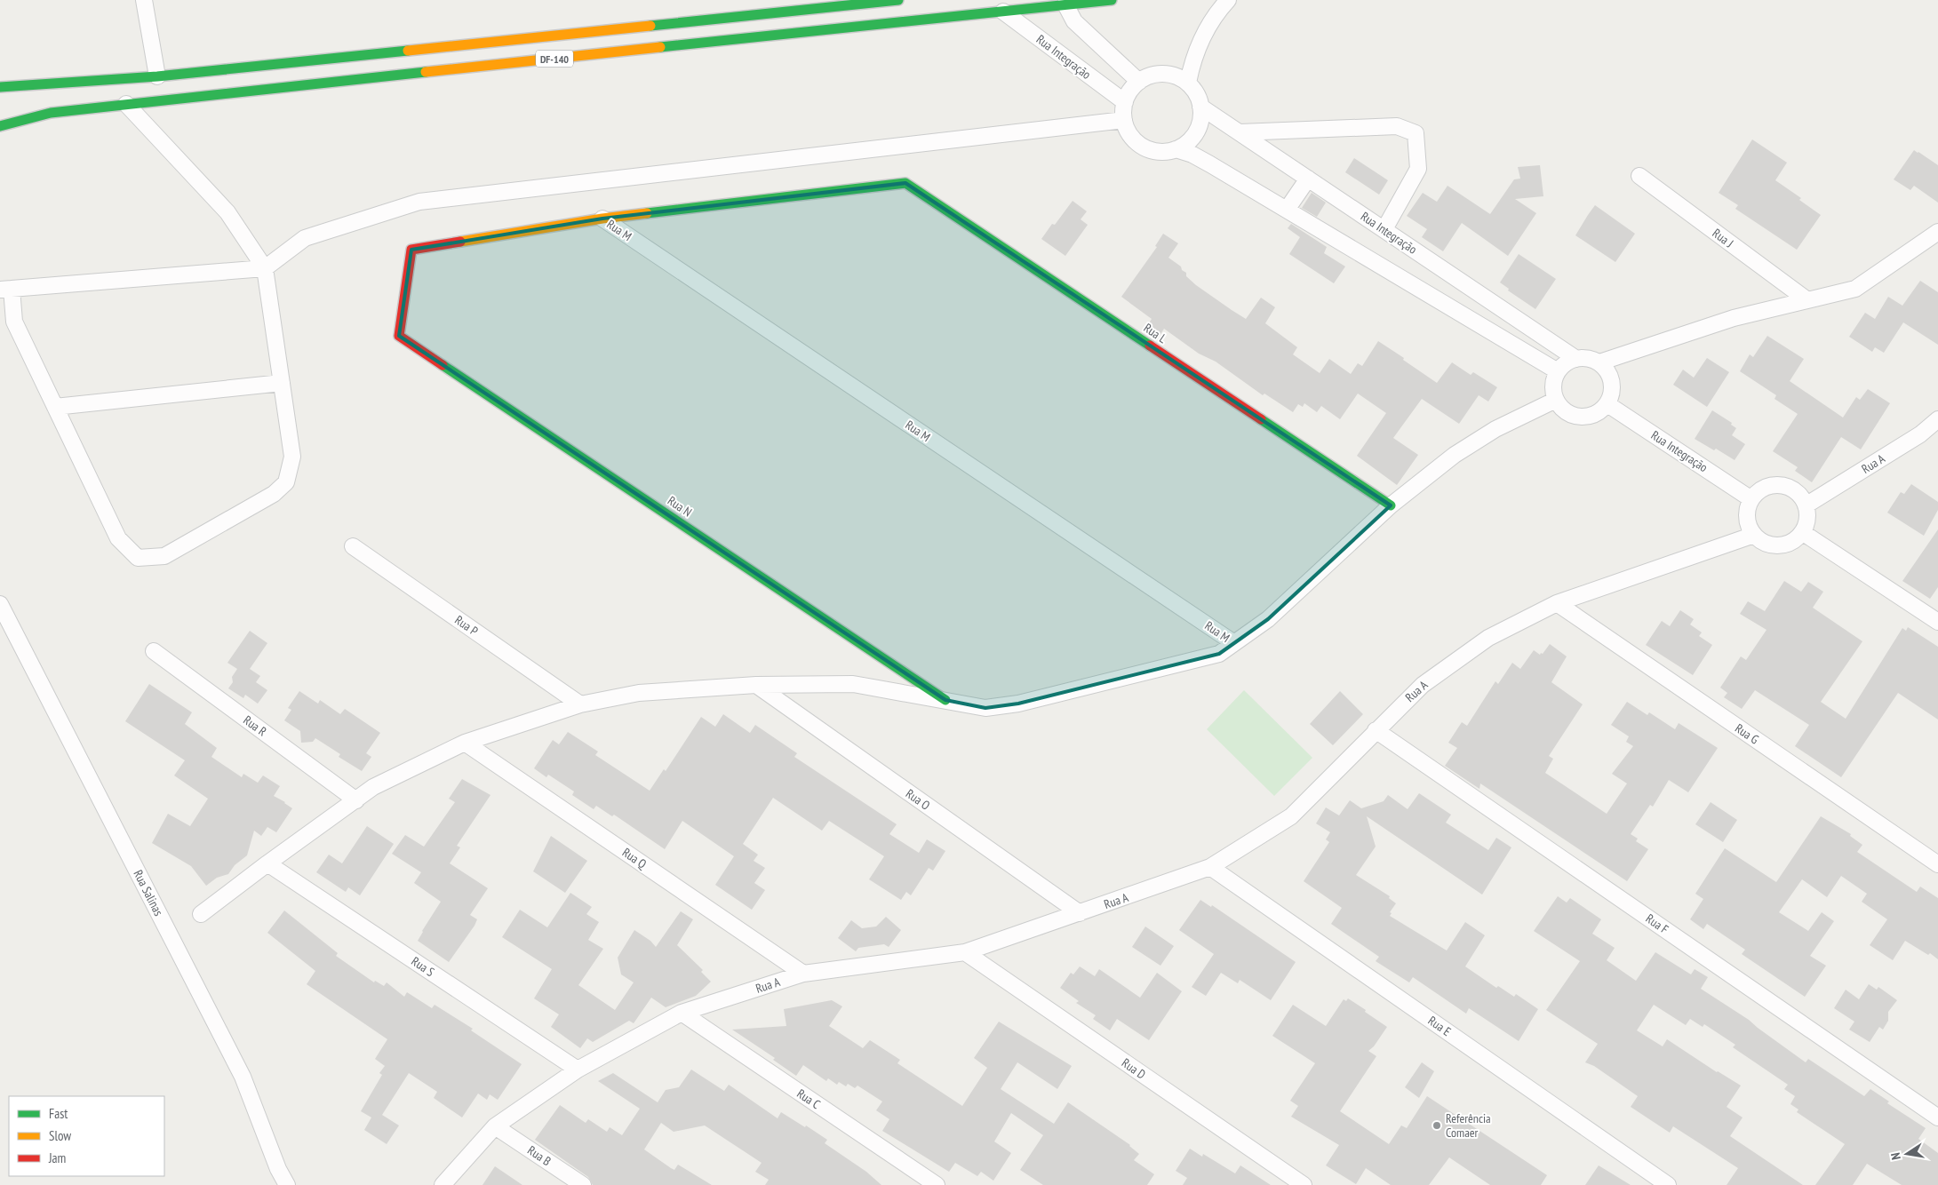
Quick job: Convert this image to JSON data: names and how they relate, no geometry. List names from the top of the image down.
{
  "streets": {
    "main road": ["DF-140", "Rua L", "Rua N"],
    "street": [
      "Rua Integração",
      "Rua M",
      "Rua J",
      "Rua A",
      "Rua P",
      "Rua R",
      "Rua G",
      "Rua O",
      "Rua Q",
      "Rua Salinas",
      "Rua F",
      "Rua S",
      "Rua E",
      "Rua D",
      "Rua C",
      "Rua B"
    ]
  },
  "crossings": [
    ["Rua Integração", "DF-140"],
    ["Rua Integração", "Rua A"],
    ["Rua M", "Rua L"],
    ["Rua M", "Rua N"],
    ["Rua L", "Rua N"],
    ["Rua A", "Rua G"],
    ["Rua A", "Rua O"],
    ["Rua A", "Rua Q"],
    ["Rua A", "Rua F"],
    ["Rua A", "Rua S"],
    ["Rua A", "Rua E"],
    ["Rua A", "Rua D"],
    ["Rua A", "Rua C"],
    ["Rua A", "Rua B"]
  ],
  "places": ["Referência Comaer"],
  "legend": ["Fast", "Slow", "Jam"],
  "north": "left"
}
